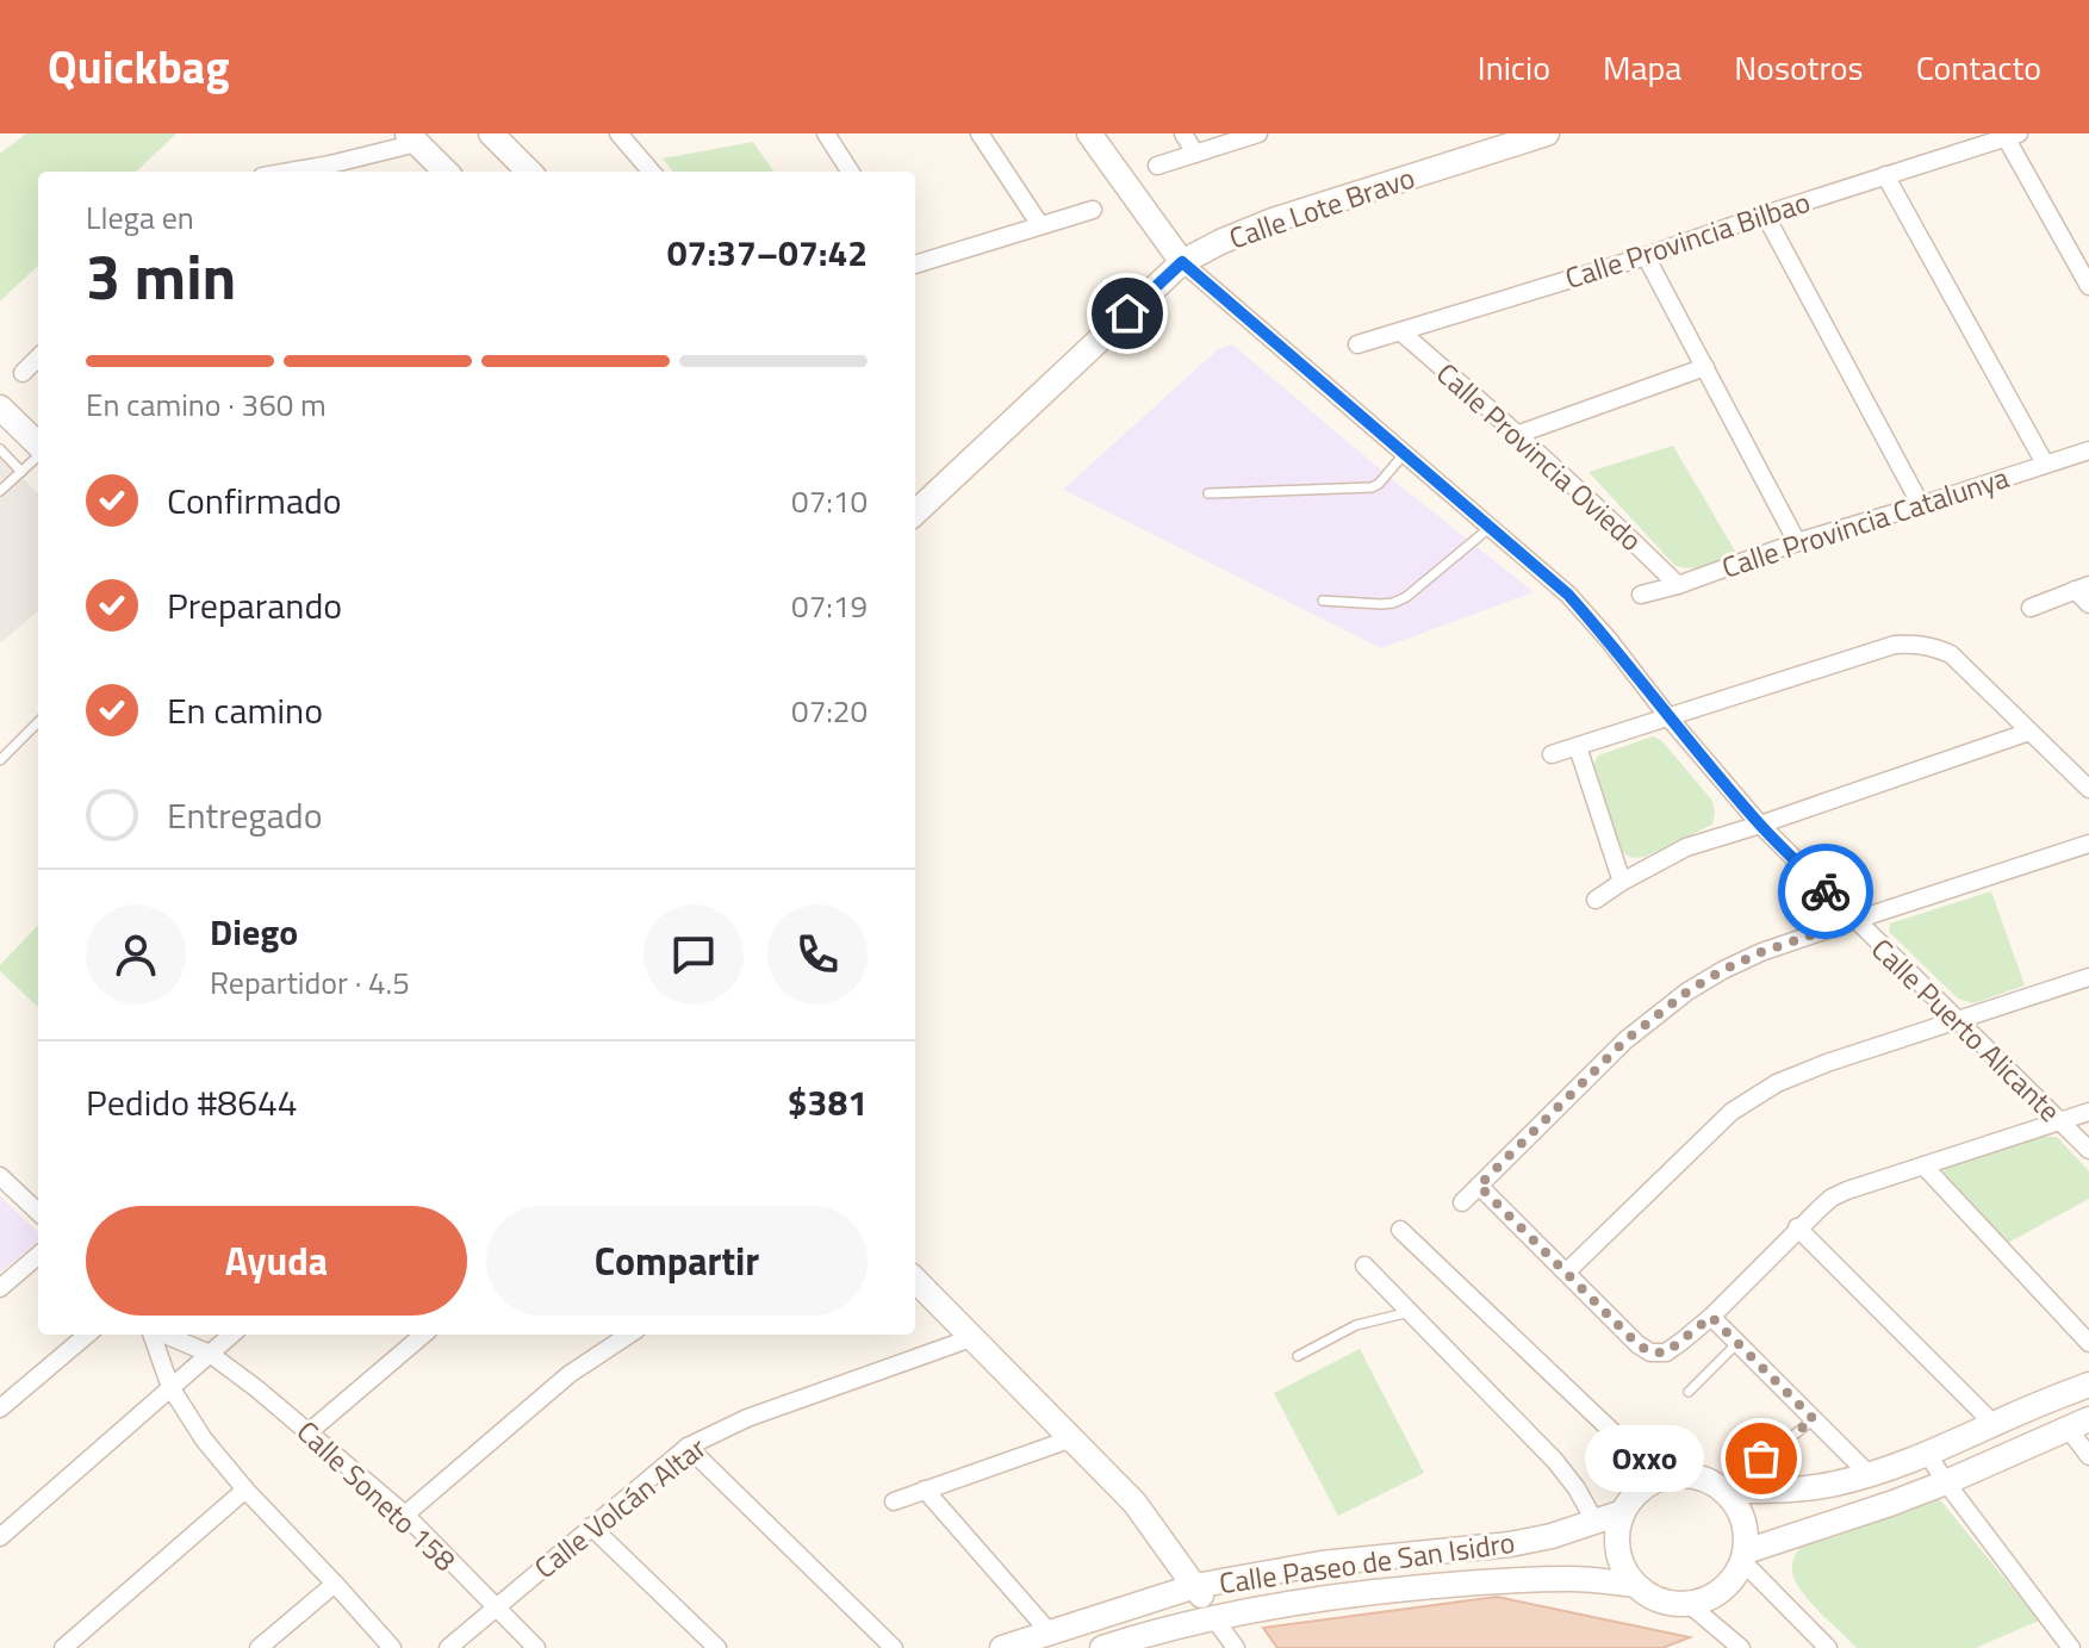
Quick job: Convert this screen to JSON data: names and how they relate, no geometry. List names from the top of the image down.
{
  "streets": {
    "main road": ["Calle Lote Bravo", "Calle Puerto Alicante", "Calle Paseo de San Isidro"],
    "street": [
      "Calle Provincia Bilbao",
      "Calle Provincia Oviedo",
      "Calle Provincia Catalunya",
      "Calle Soneto 158",
      "Calle Volcán Altar"
    ]
  },
  "crossings": [
    ["Calle Lote Bravo", "Calle Puerto Alicante"],
    ["Calle Provincia Bilbao", "Calle Provincia Oviedo"],
    ["Calle Provincia Oviedo", "Calle Provincia Catalunya"],
    ["Calle Soneto 158", "Calle Volcán Altar"]
  ],
  "places": ["Oxxo"],
  "page": {
    "header": "Quickbag",
    "nav": [
      "Inicio",
      "Mapa",
      "Nosotros",
      "Contacto"
    ],
    "heading": ["3 min", "Llega en", "07:37–07:42"],
    "panel": [
      "Diego",
      "Repartidor · 4.5",
      "Pedido #8644",
      "$381"
    ],
    "bar": "En camino · 360 m",
    "list": [
      ["Confirmado", "07:10"],
      ["Preparando", "07:19"],
      ["En camino", "07:20"],
      "Entregado"
    ],
    "buttons": ["Ayuda", "Compartir"],
    "bubble": "Oxxo"
  }
}
